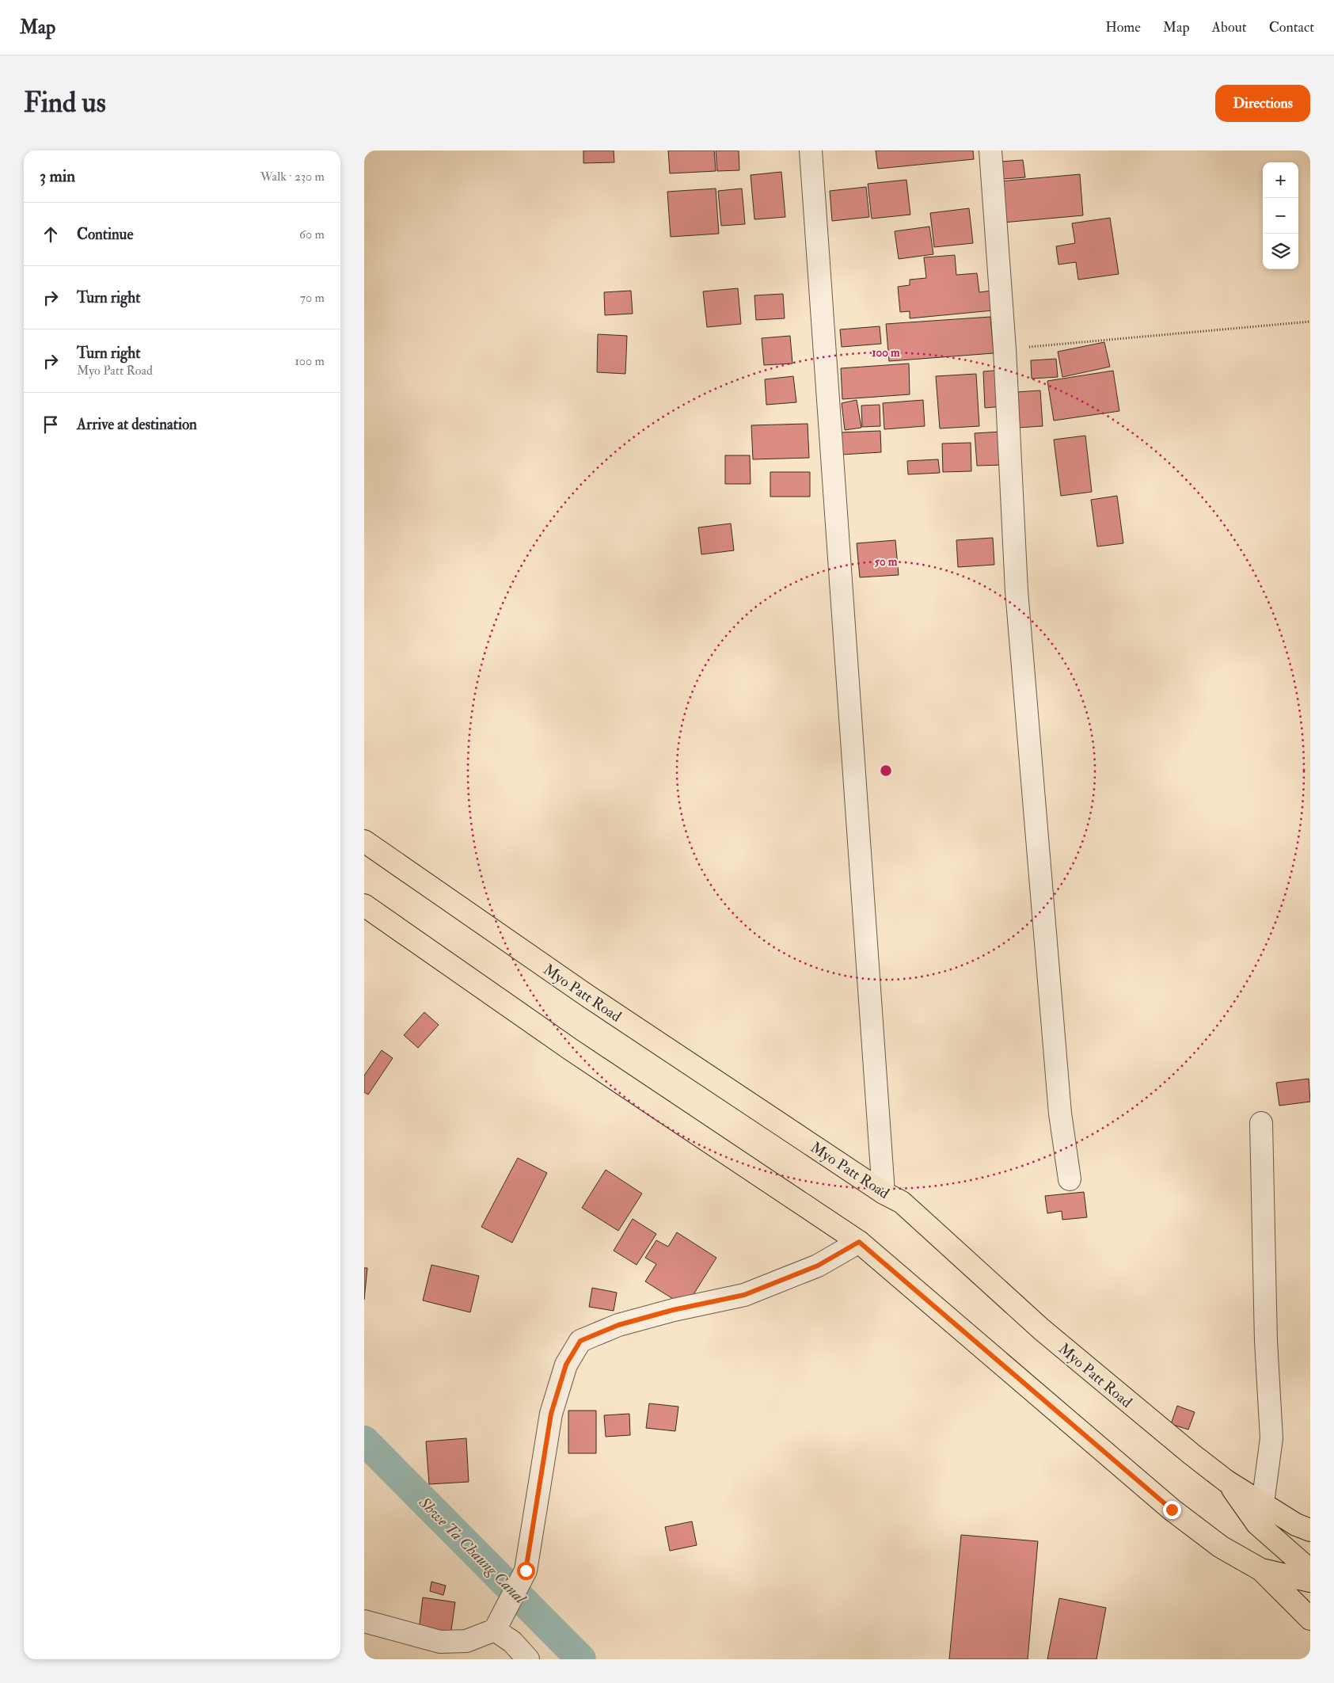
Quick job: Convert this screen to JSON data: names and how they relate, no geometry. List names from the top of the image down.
{
  "streets": {
    "main road": ["Myo Patt Road"]
  },
  "water": ["Shwe Ta Chaung Canal"],
  "page": {
    "header": "Map",
    "nav": [
      "Home",
      "Map",
      "About",
      "Contact"
    ],
    "buttons": "Directions",
    "title": "Find us",
    "heading": ["3 min", "Walk · 230 m"],
    "map_buttons": ["+", "−"],
    "list": [
      ["Continue", "60 m"],
      ["Turn right", "70 m"],
      ["Turn right", "Myo Patt Road", "100 m"],
      "Arrive at destination"
    ]
  },
  "rings": ["100 m", "50 m"]
}
